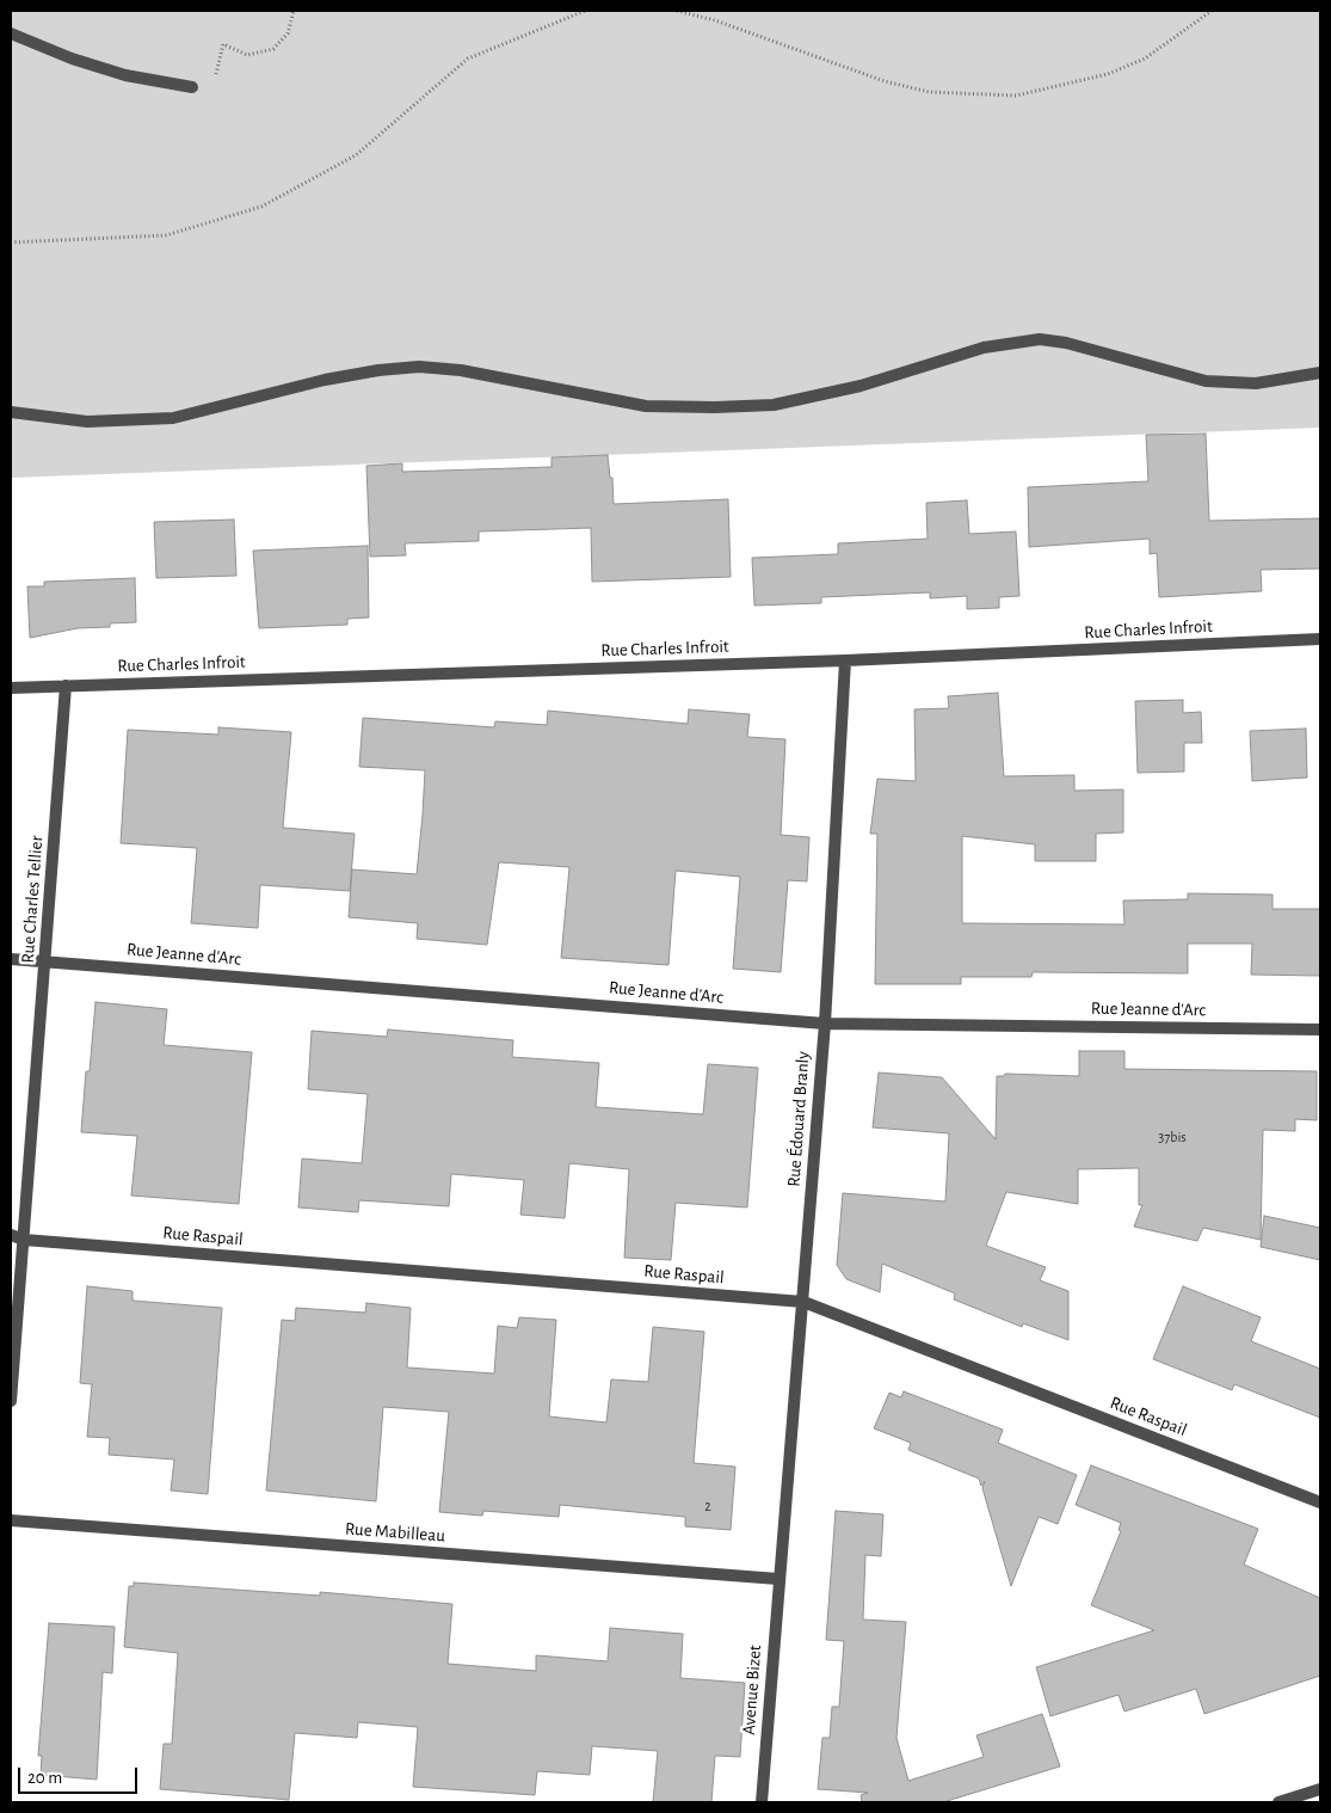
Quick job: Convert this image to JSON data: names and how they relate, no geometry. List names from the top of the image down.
{
  "streets": {
    "street": [
      "Rue Charles Infroit",
      "Rue Charles Tellier",
      "Rue Jeanne d'Arc",
      "Rue Édouard Branly",
      "Rue Raspail",
      "Rue Mabilleau",
      "Avenue Bizet"
    ]
  },
  "crossings": [
    ["Rue Charles Infroit", "Rue Charles Tellier"],
    ["Rue Charles Infroit", "Rue Édouard Branly"],
    ["Rue Charles Tellier", "Rue Jeanne d'Arc"],
    ["Rue Charles Tellier", "Rue Raspail"],
    ["Rue Jeanne d'Arc", "Rue Édouard Branly"],
    ["Rue Édouard Branly", "Rue Raspail"],
    ["Rue Édouard Branly", "Rue Mabilleau"],
    ["Rue Édouard Branly", "Avenue Bizet"],
    ["Rue Mabilleau", "Avenue Bizet"]
  ],
  "house_numbers": ["37bis", "2"],
  "scale_bar": "20 m"
}
